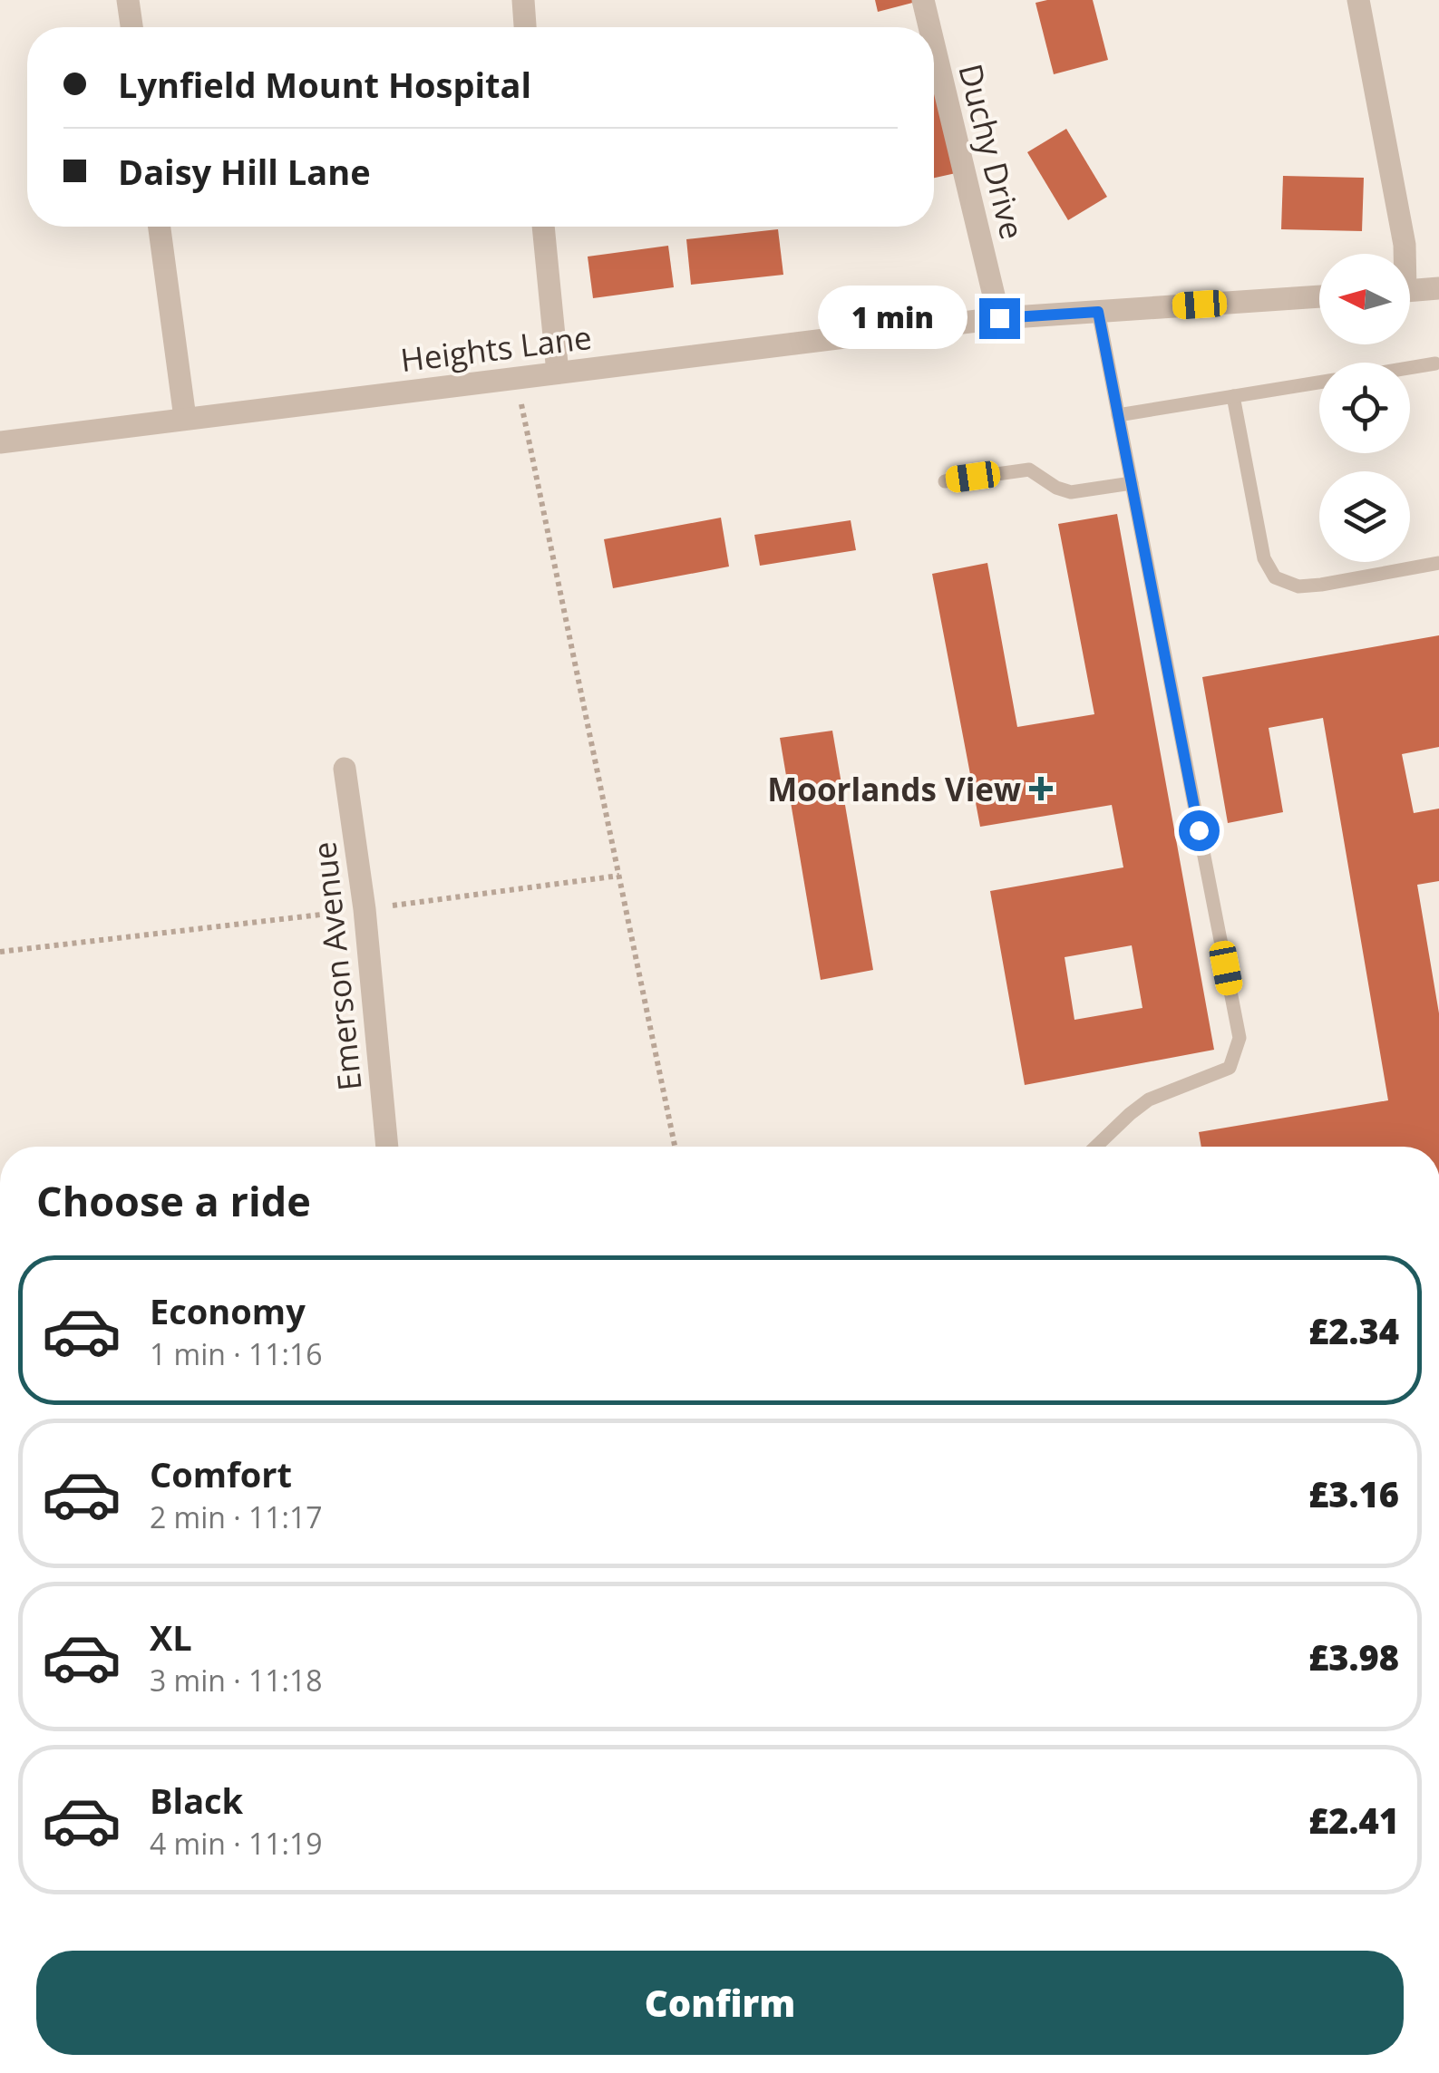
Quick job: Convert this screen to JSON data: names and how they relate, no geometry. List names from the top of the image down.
{
  "streets": {
    "street": ["Duchy Drive", "Heights Lane", "Emerson Avenue"]
  },
  "crossings": [
    ["Duchy Drive", "Heights Lane"]
  ],
  "places": {
    "health": ["Moorlands View"]
  },
  "north": "left",
  "page": {
    "banner": ["Lynfield Mount Hospital", "Daisy Hill Lane"],
    "bubble": "1 min",
    "heading": "Choose a ride",
    "list": [
      {
        "name": "Economy",
        "note": "1 min · 11:16",
        "value": "£2.34"
      },
      {
        "name": "Comfort",
        "note": "2 min · 11:17",
        "value": "£3.16"
      },
      {
        "name": "XL",
        "note": "3 min · 11:18",
        "value": "£3.98"
      },
      {
        "name": "Black",
        "note": "4 min · 11:19",
        "value": "£2.41"
      }
    ],
    "buttons": "Confirm"
  }
}
